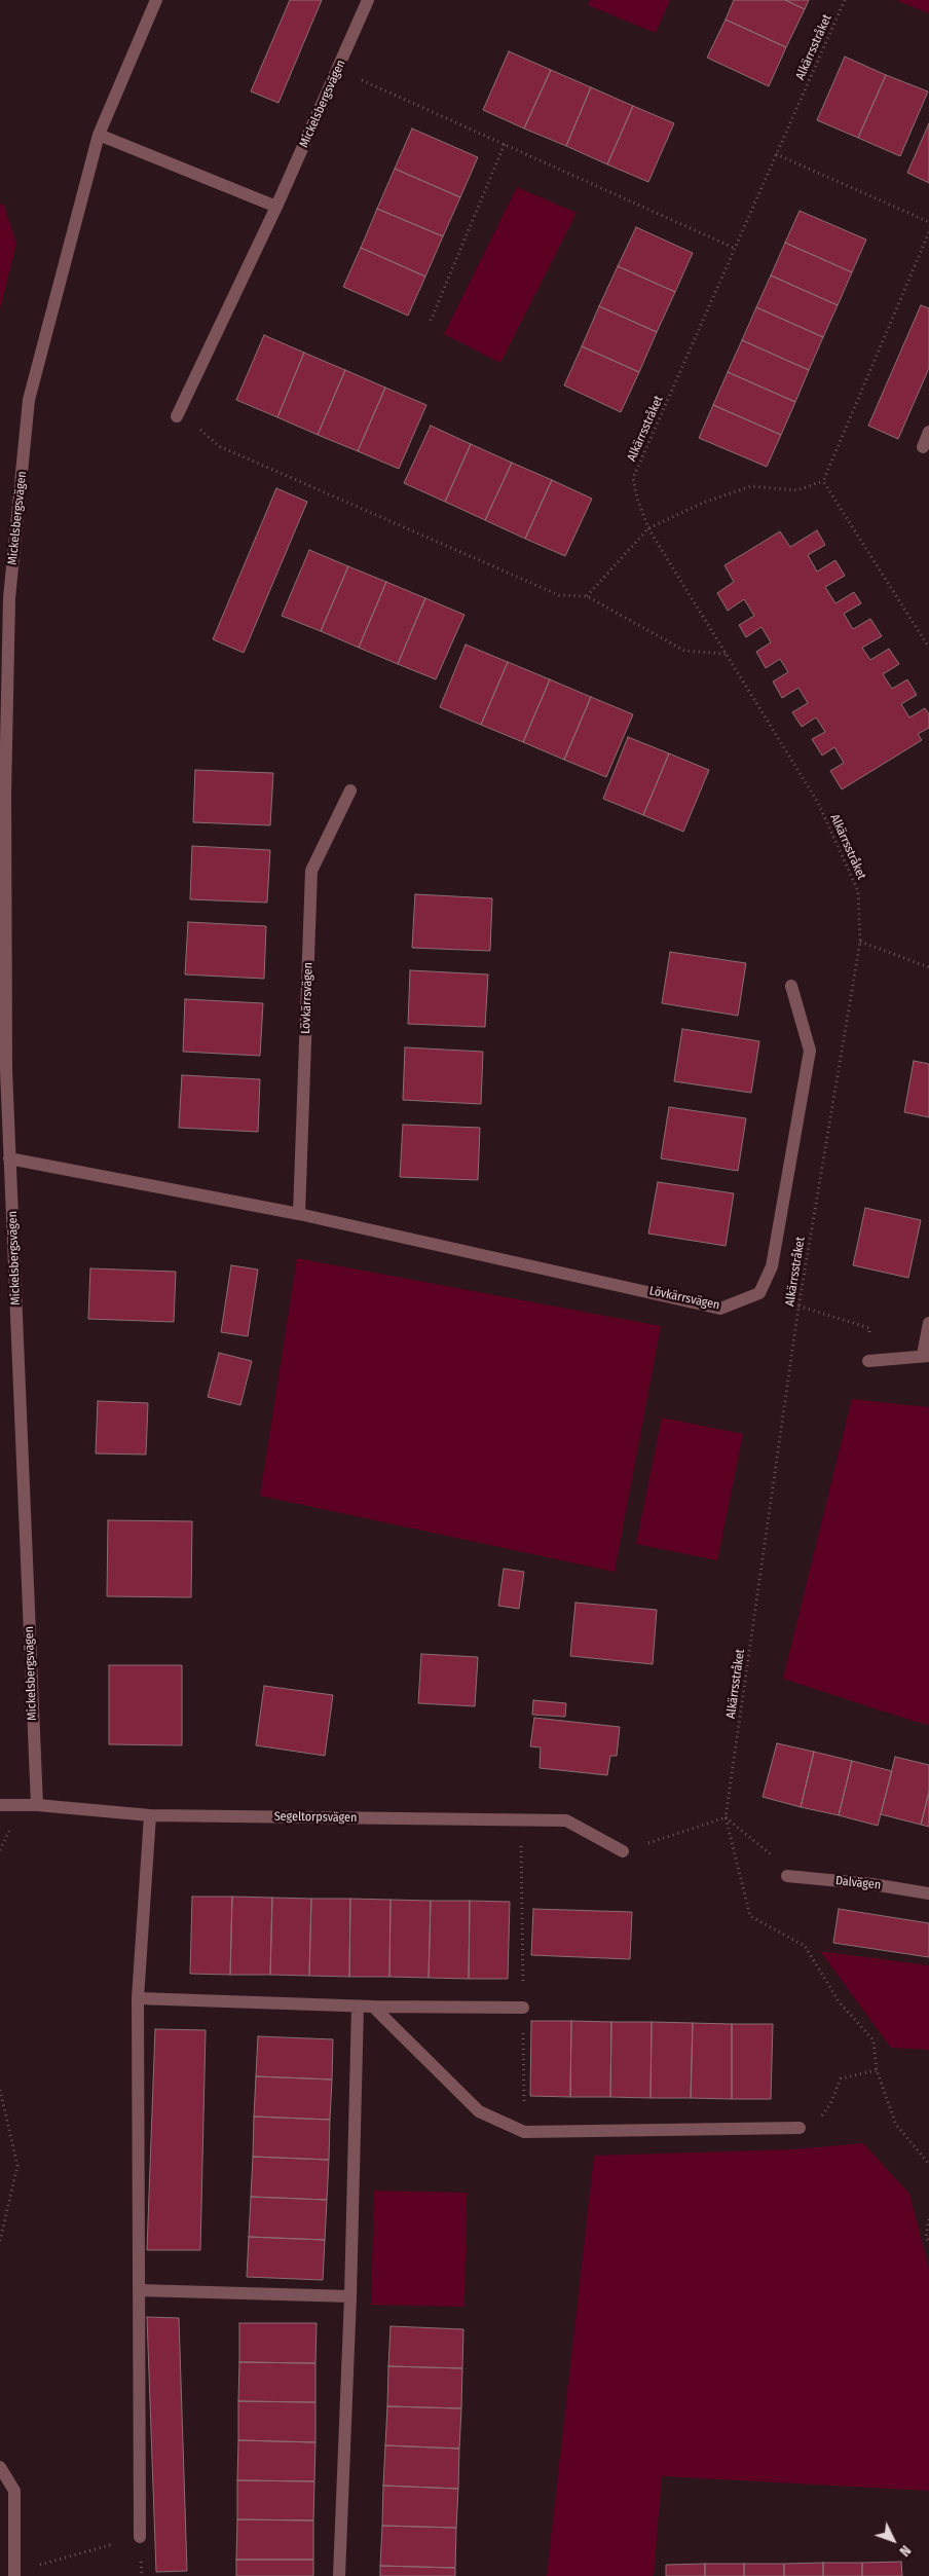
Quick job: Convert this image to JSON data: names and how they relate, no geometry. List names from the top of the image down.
{
  "streets": {
    "street": [
      "Mickelsbergsvägen",
      "Lövkärrsvägen",
      "Segeltorpsvägen",
      "Dalvägen"
    ],
    "path": ["Alkärrsstråket"]
  },
  "crossings": [
    ["Mickelsbergsvägen", "Lövkärrsvägen"],
    ["Mickelsbergsvägen", "Segeltorpsvägen"]
  ],
  "north": "bottom right"
}
